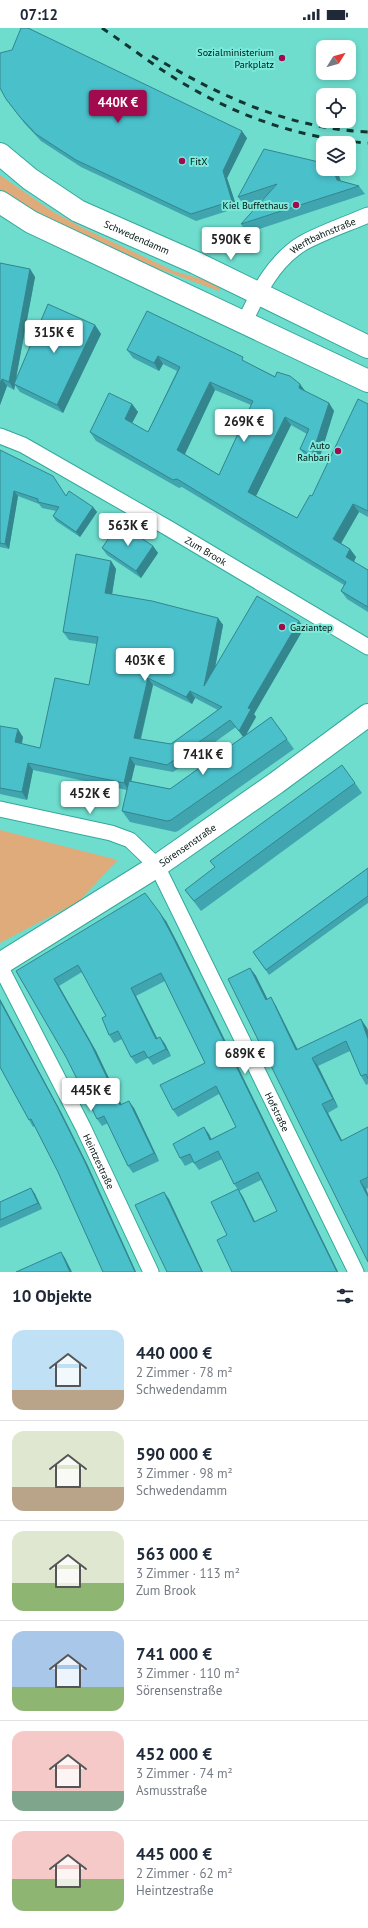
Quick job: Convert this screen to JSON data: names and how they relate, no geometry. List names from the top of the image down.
{
  "streets": {
    "main road": ["Schwedendamm", "Sörensenstraße"],
    "street": [
      "Werftbahnstraße",
      "Zum Brook",
      "Hofstraße",
      "Heintzestraße"
    ]
  },
  "crossings": [
    ["Schwedendamm", "Werftbahnstraße"],
    ["Sörensenstraße", "Hofstraße"],
    ["Sörensenstraße", "Heintzestraße"]
  ],
  "places": [
    "Sozialministerium Parkplatz",
    "FitX",
    "Kiel Buffethaus",
    "Auto Rahbari",
    "Gaziantep"
  ],
  "north": "top right",
  "page": {
    "status": "07:12",
    "price": [
      "440K €",
      "590K €",
      "315K €",
      "269K €",
      "563K €",
      "403K €",
      "741K €",
      "452K €",
      "689K €",
      "445K €"
    ],
    "heading": "10 Objekte",
    "list": [
      {
        "name": "440 000 €",
        "note": "2 Zimmer · 78 m² · Schwedendamm"
      },
      {
        "name": "590 000 €",
        "note": "3 Zimmer · 98 m² · Schwedendamm"
      },
      {
        "name": "563 000 €",
        "note": "3 Zimmer · 113 m² · Zum Brook"
      },
      {
        "name": "741 000 €",
        "note": "3 Zimmer · 110 m² · Sörensenstraße"
      },
      {
        "name": "452 000 €",
        "note": "3 Zimmer · 74 m² · Asmusstraße"
      },
      {
        "name": "445 000 €",
        "note": "2 Zimmer · 62 m² · Heintzestraße"
      }
    ]
  }
}
